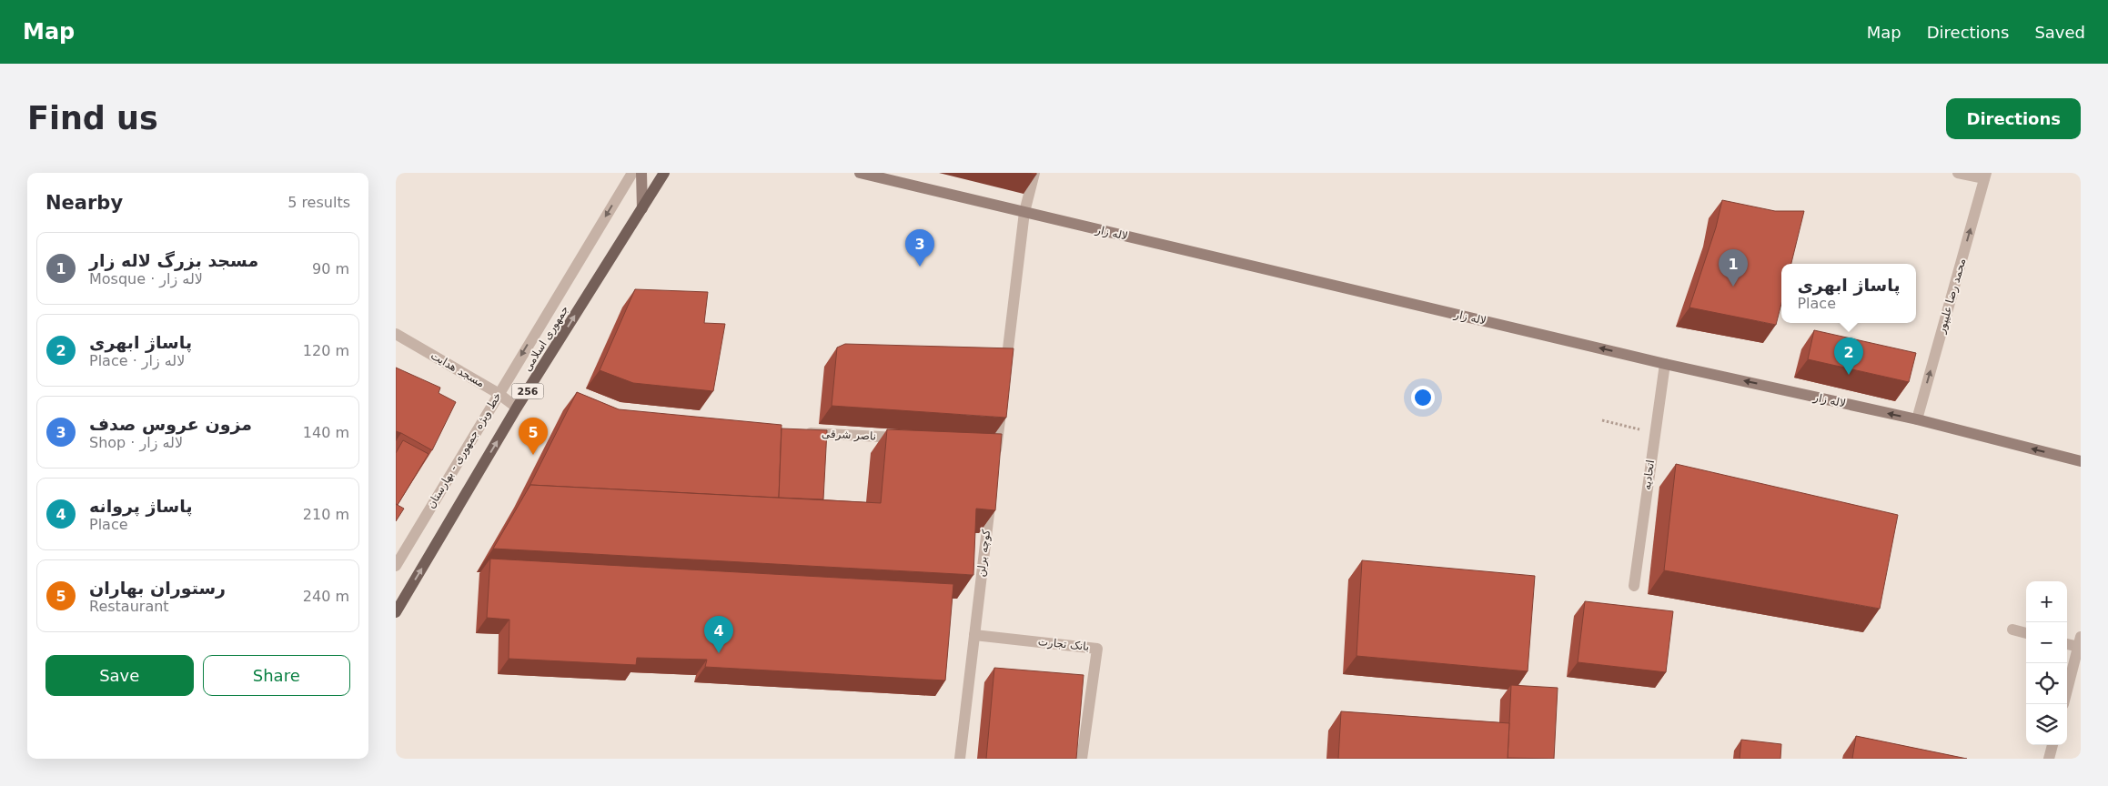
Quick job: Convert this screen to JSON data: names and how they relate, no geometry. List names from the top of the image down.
{
  "streets": {
    "main road": ["لاله زار", "جمهوری اسلامی", "256"],
    "street": [
      "محمد رضا علیپور",
      "مسجد هدایت",
      "ناصر شرقی",
      "خط ویژه جمهوری - بهارستان",
      "اتحادیه",
      "کوچه برلن",
      "بانک تجارت"
    ]
  },
  "crossings": [
    ["لاله زار", "محمد رضا علیپور"],
    ["لاله زار", "اتحادیه"],
    ["جمهوری اسلامی", "مسجد هدایت"],
    ["مسجد هدایت", "خط ویژه جمهوری - بهارستان"],
    ["کوچه برلن", "بانک تجارت"]
  ],
  "one_way": [
    "لاله زار",
    "محمد رضا علیپور",
    "جمهوری اسلامی",
    "خط ویژه جمهوری - بهارستان"
  ],
  "page": {
    "header": "Map",
    "nav": ["Map", "Directions", "Saved"],
    "buttons": [
      "Directions",
      ["Save", "Share"]
    ],
    "title": "Find us",
    "heading": ["Nearby", "5 results"],
    "pins": [
      "3",
      "1",
      "2",
      "5",
      "4"
    ],
    "list": [
      {
        "mark": "1",
        "name": "مسجد بزرگ لاله زار",
        "note": "Mosque · لاله زار",
        "value": "90 m"
      },
      {
        "mark": "2",
        "name": "پاساژ ابهری",
        "note": "Place · لاله زار",
        "value": "120 m"
      },
      {
        "mark": "3",
        "name": "مزون عروس صدف",
        "note": "Shop · لاله زار",
        "value": "140 m"
      },
      {
        "mark": "4",
        "name": "پاساژ پروانه",
        "note": "Place",
        "value": "210 m"
      },
      {
        "mark": "5",
        "name": "رستوران بهاران",
        "note": "Restaurant",
        "value": "240 m"
      }
    ],
    "popup": ["پاساژ ابهری", "Place"],
    "map_buttons": ["+", "−"]
  }
}
